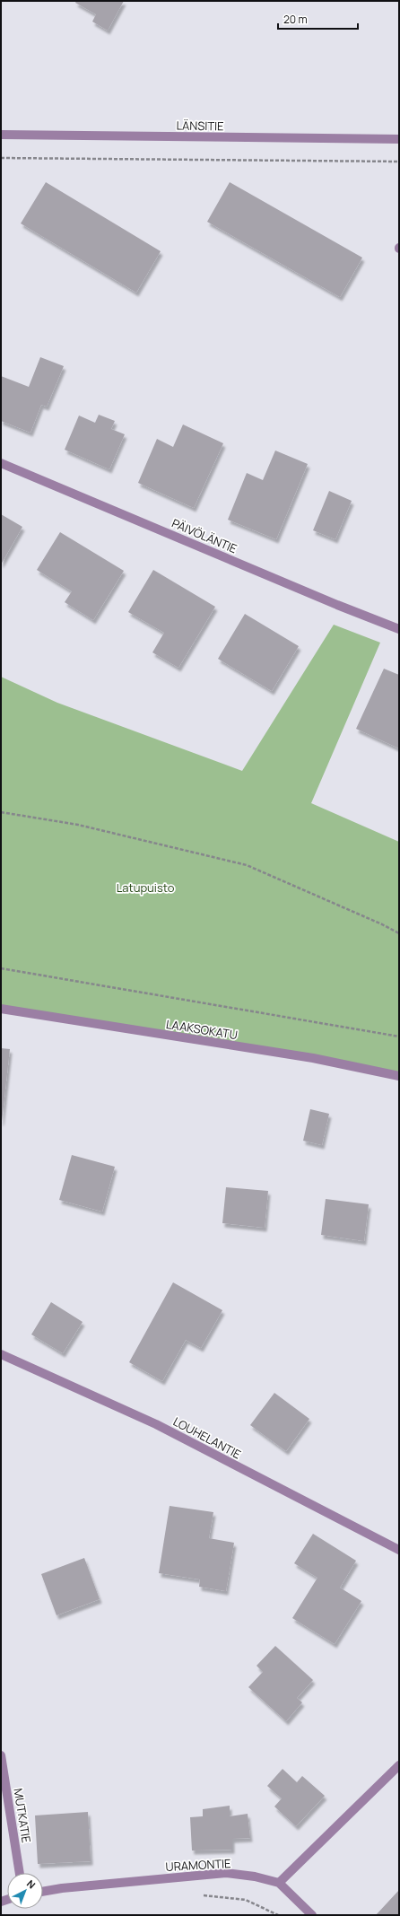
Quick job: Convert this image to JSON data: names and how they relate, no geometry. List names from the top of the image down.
{
  "streets": {
    "street": [
      "LÄNSITIE",
      "PÄIVÖLÄNTIE",
      "LAAKSOKATU",
      "LOUHELANTIE",
      "MUTKATIE",
      "URAMONTIE"
    ]
  },
  "parks": ["Latupuisto"],
  "scale_bar": "20 m",
  "north": "top right"
}
